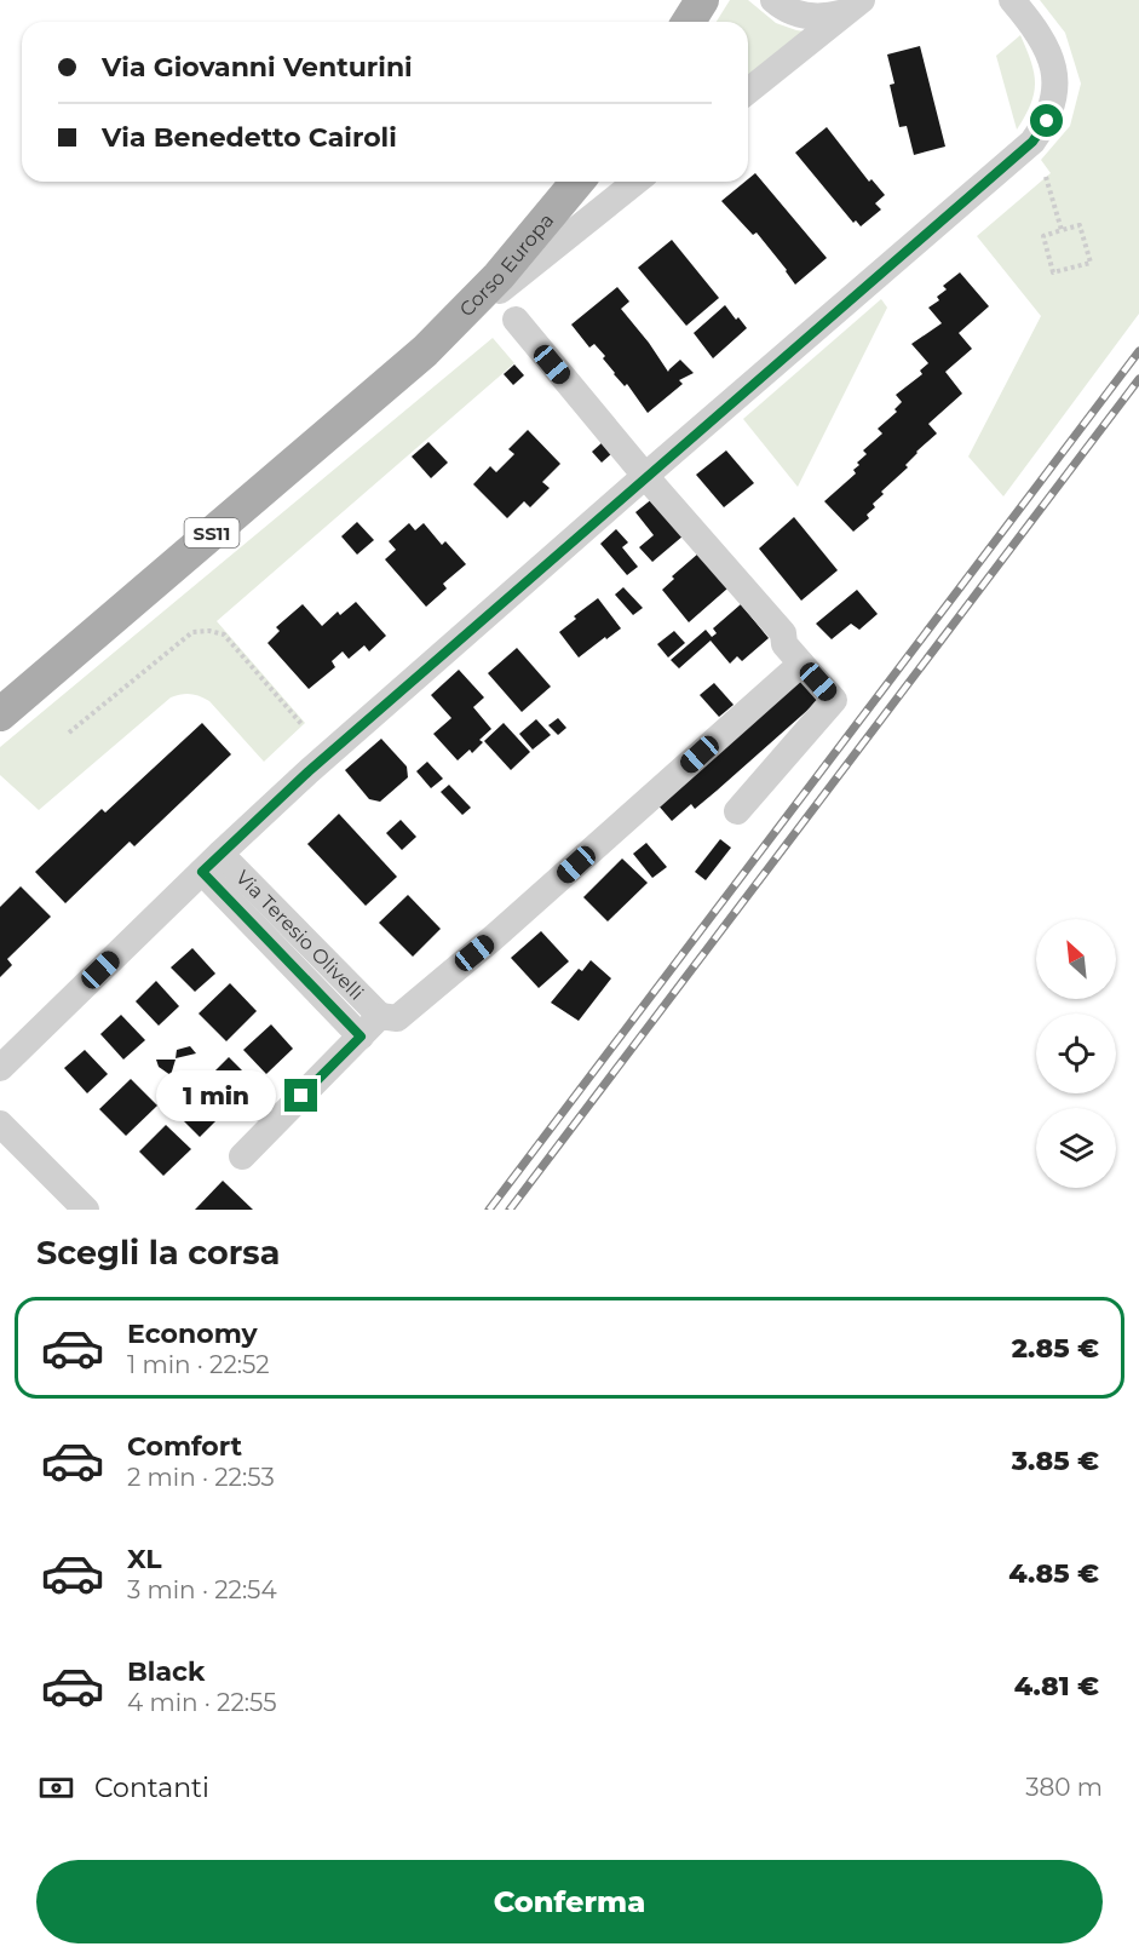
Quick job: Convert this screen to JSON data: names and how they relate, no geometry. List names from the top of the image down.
{
  "streets": {
    "main road": ["Corso Europa", "SS11"],
    "street": ["Via Teresio Olivelli"]
  },
  "crossings": [
    ["Corso Europa", "SS11"]
  ],
  "north": "top left",
  "page": {
    "banner": ["Via Giovanni Venturini", "Via Benedetto Cairoli"],
    "bubble": "1 min",
    "heading": "Scegli la corsa",
    "list": [
      {
        "name": "Economy",
        "note": "1 min · 22:52",
        "value": "2.85 €"
      },
      {
        "name": "Comfort",
        "note": "2 min · 22:53",
        "value": "3.85 €"
      },
      {
        "name": "XL",
        "note": "3 min · 22:54",
        "value": "4.85 €"
      },
      {
        "name": "Black",
        "note": "4 min · 22:55",
        "value": "4.81 €"
      }
    ],
    "pay": ["Contanti", "380 m"],
    "buttons": "Conferma"
  }
}
